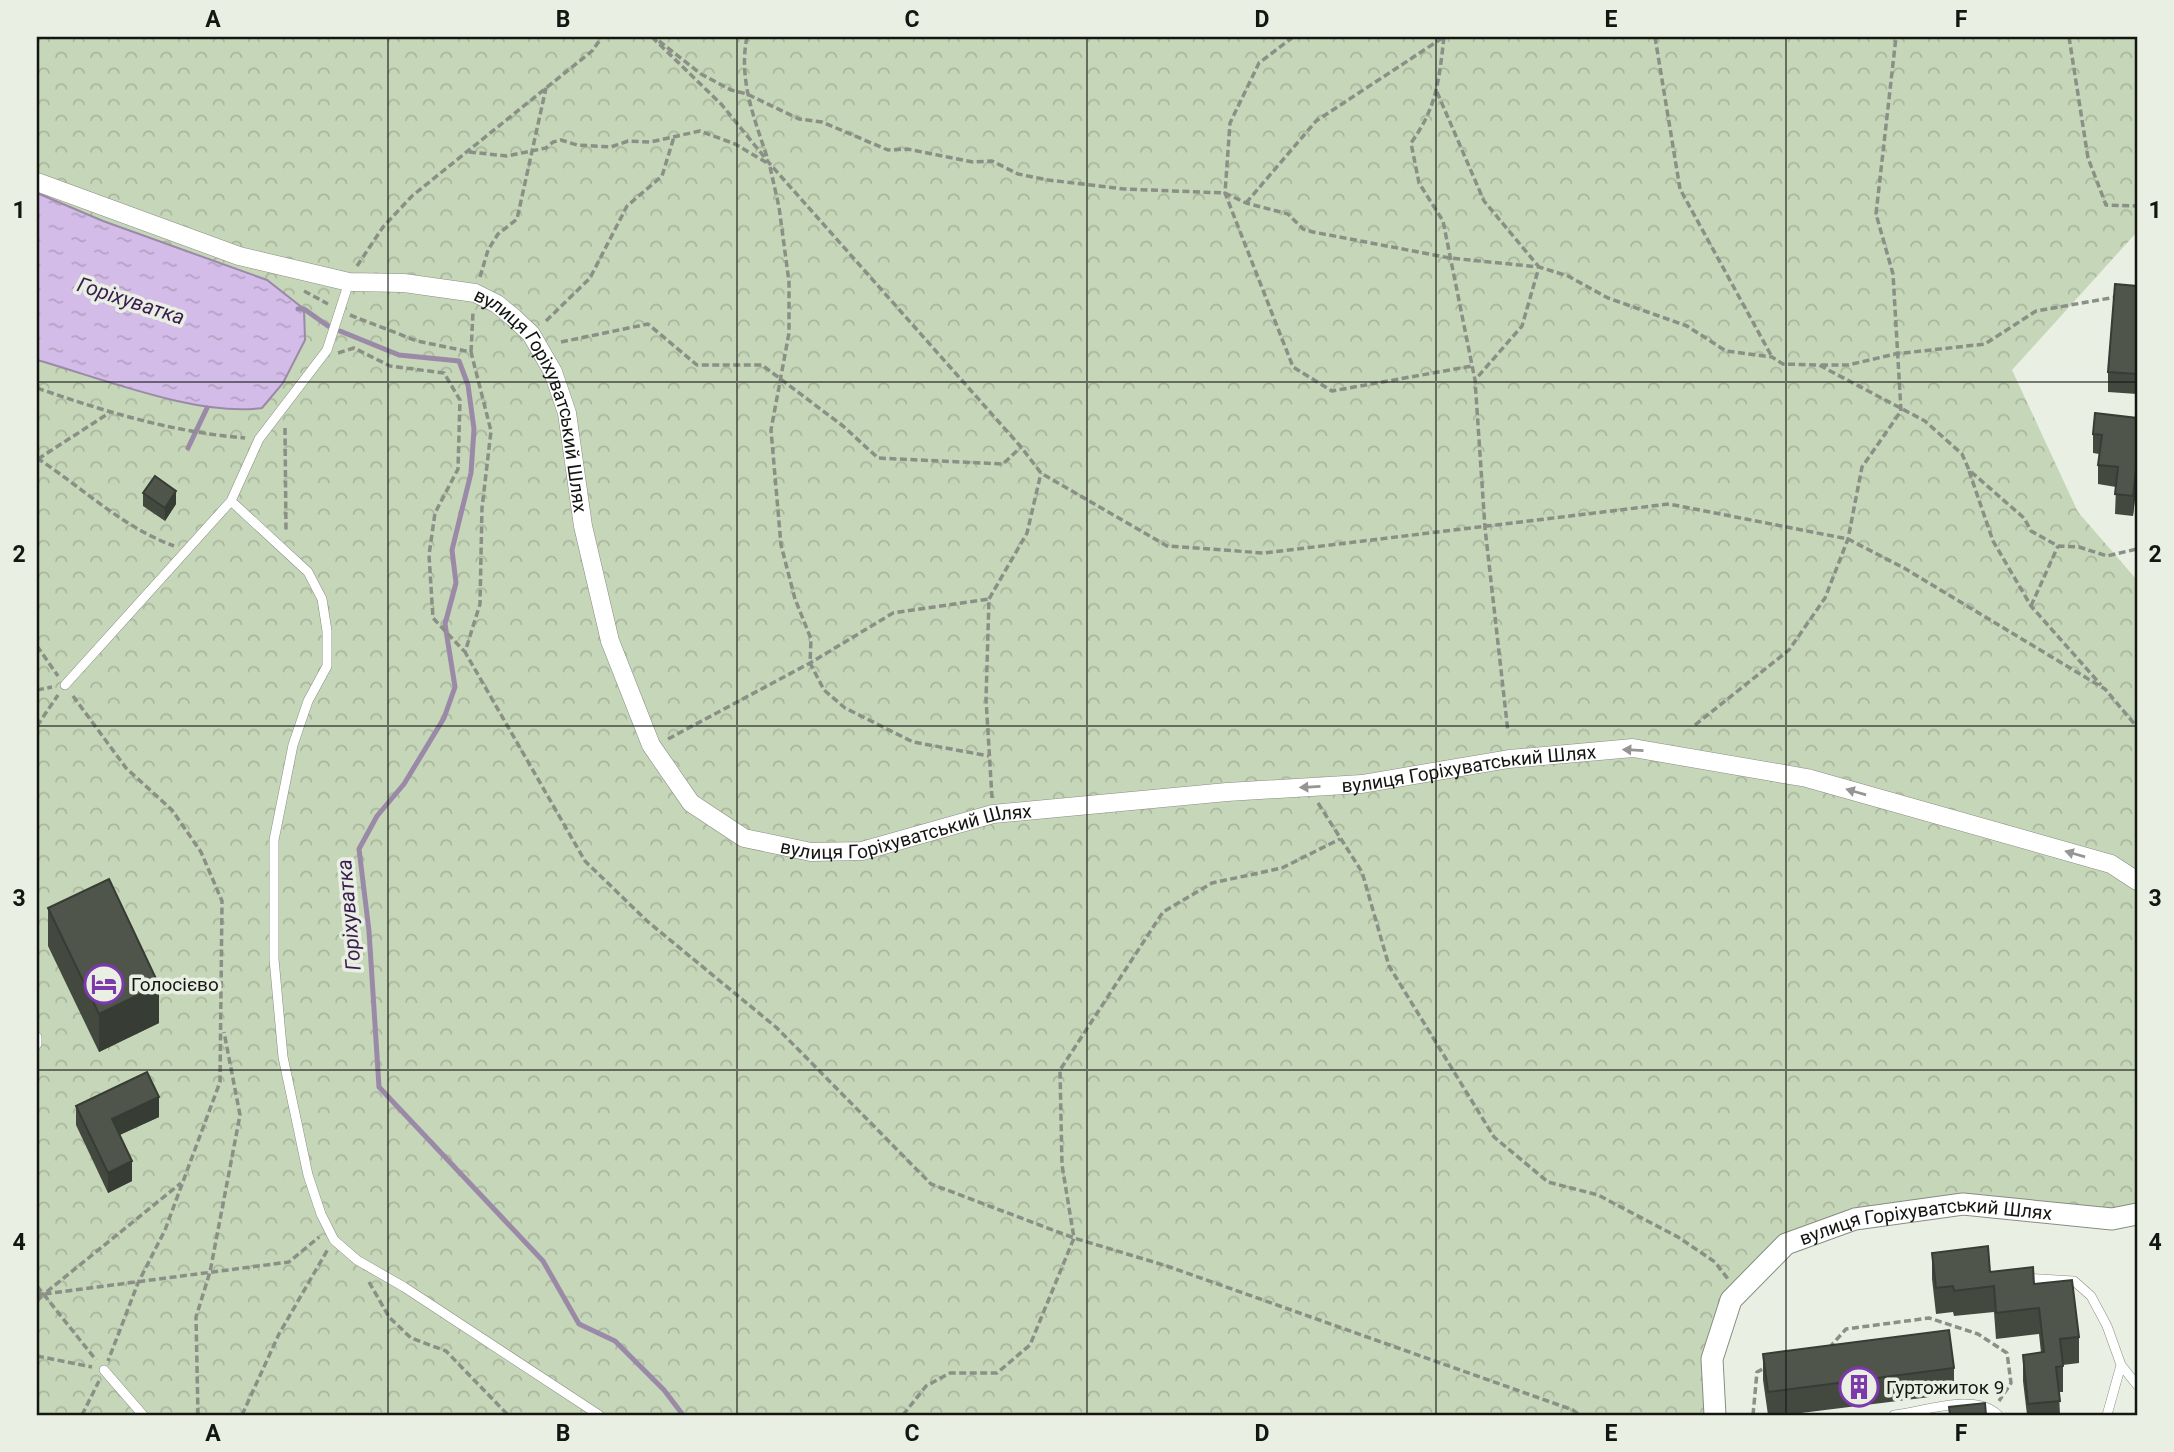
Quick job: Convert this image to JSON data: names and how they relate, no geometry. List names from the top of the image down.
{
  "streets": {
    "street": ["вулиця Горіхуватський Шлях"]
  },
  "water": ["Горіхуватка"],
  "places": {
    "hotel": ["Голосієво"],
    "building": ["Гуртожиток 9"]
  },
  "grid": {
    "columns": [
      "A",
      "B",
      "C",
      "D",
      "E",
      "F"
    ],
    "rows": [
      "1",
      "2",
      "3",
      "4"
    ]
  }
}
